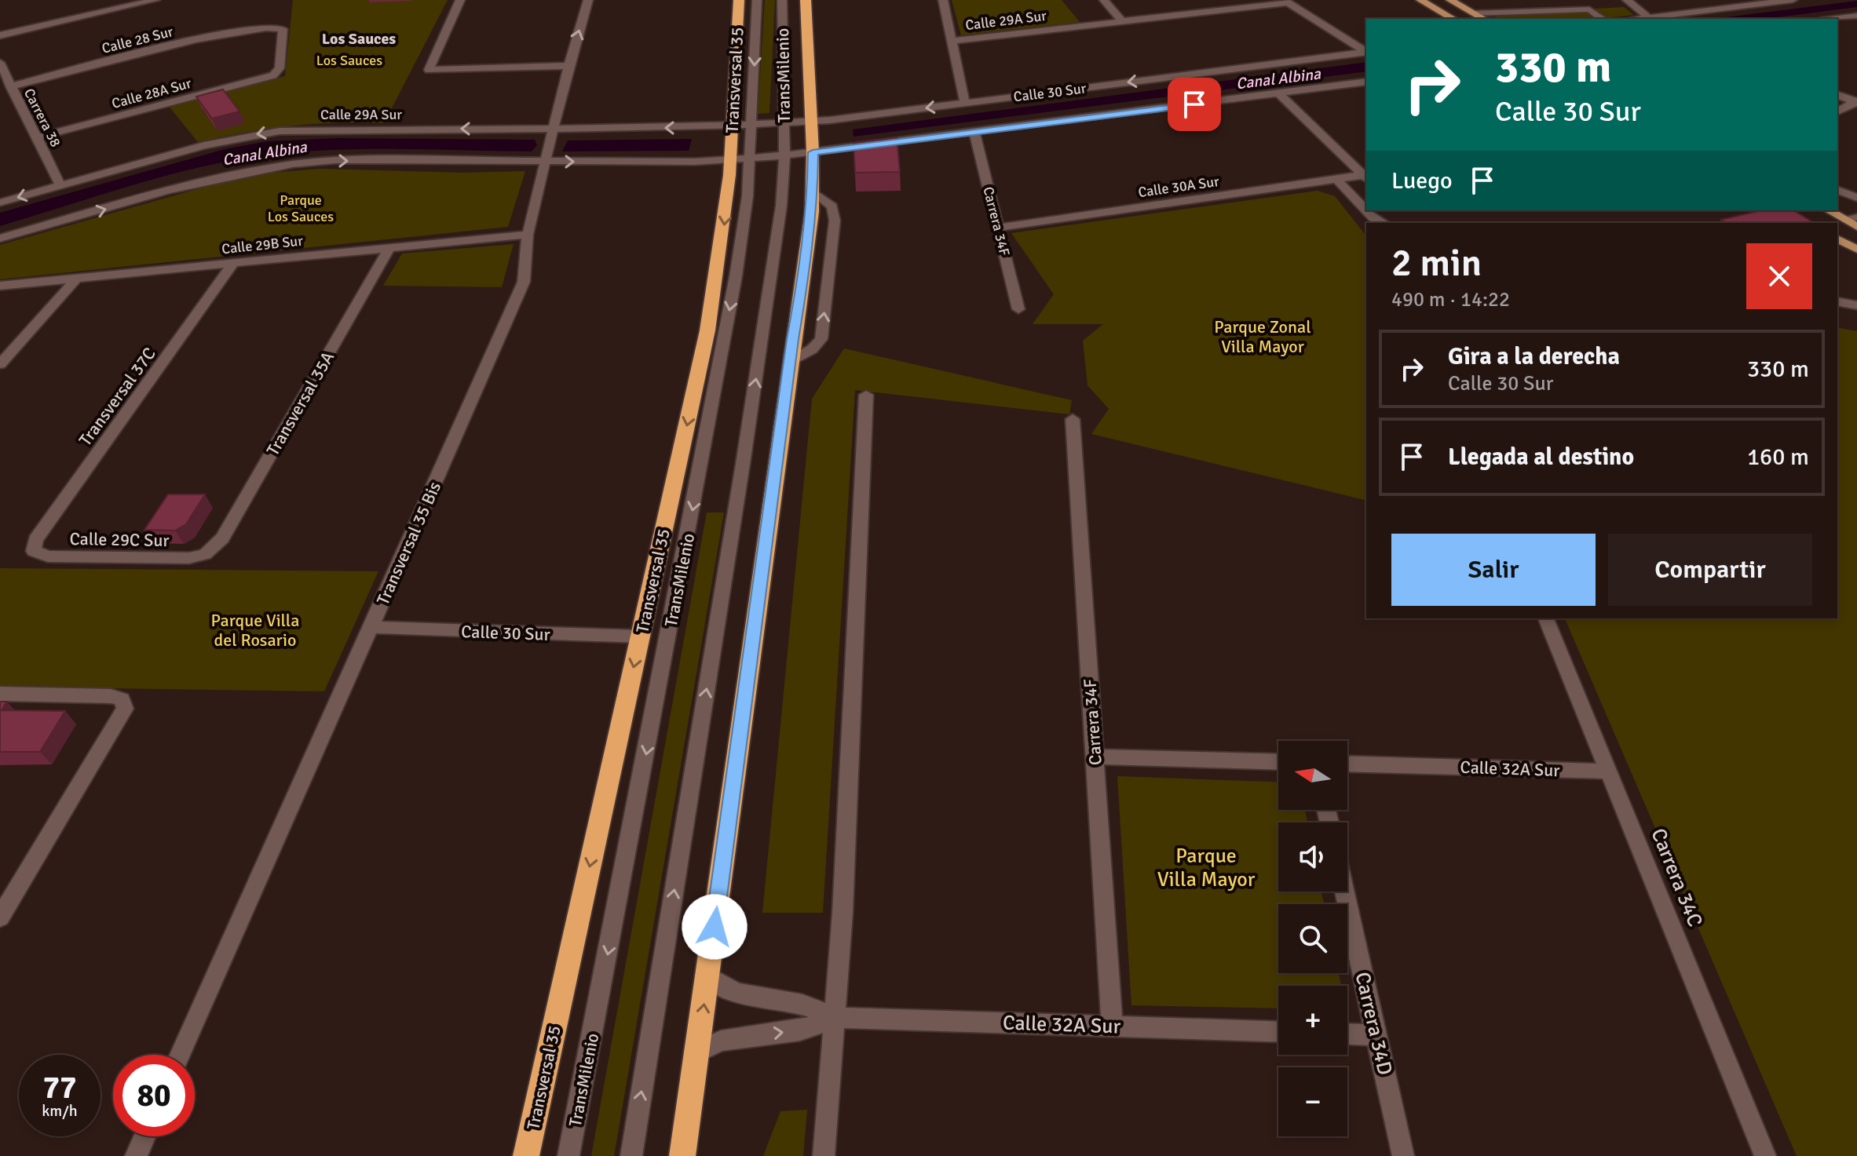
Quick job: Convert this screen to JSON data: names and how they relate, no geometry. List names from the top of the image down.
{
  "streets": {
    "highway": ["Transversal 35"],
    "street": [
      "Calle 29A Sur",
      "Calle 28 Sur",
      "TransMilenio",
      "Calle 30 Sur",
      "Calle 28A Sur",
      "Carrera 38",
      "Calle 30A Sur",
      "Carrera 34F",
      "Calle 29B Sur",
      "Transversal 37C",
      "Transversal 35A",
      "Calle 29C Sur",
      "Transversal 35 Bis",
      "Calle 32A Sur",
      "Carrera 34C",
      "Carrera 34D"
    ]
  },
  "crossings": [
    ["Calle 29A Sur", "Transversal 35"],
    ["Calle 29A Sur", "Calle 30 Sur"],
    ["Calle 29A Sur", "Carrera 38"],
    ["Calle 29A Sur", "Transversal 35 Bis"],
    ["Calle 28 Sur", "Calle 28A Sur"],
    ["Calle 28 Sur", "Carrera 38"],
    ["TransMilenio", "Transversal 35"],
    ["TransMilenio", "Calle 30 Sur"],
    ["Transversal 35", "Calle 30 Sur"],
    ["Calle 30 Sur", "Carrera 34F"],
    ["Calle 30 Sur", "Transversal 35 Bis"],
    ["Calle 28A Sur", "Carrera 38"],
    ["Calle 30A Sur", "Carrera 34F"],
    ["Carrera 34F", "Calle 32A Sur"],
    ["Calle 29B Sur", "Transversal 37C"],
    ["Calle 29B Sur", "Transversal 35A"],
    ["Calle 29B Sur", "Transversal 35 Bis"],
    ["Transversal 37C", "Calle 29C Sur"],
    ["Transversal 35A", "Calle 29C Sur"],
    ["Calle 32A Sur", "Carrera 34C"]
  ],
  "districts": ["Los Sauces"],
  "water": ["Canal Albina"],
  "parks": [
    "Los Sauces",
    "Parque Los Sauces",
    "Parque Zonal Villa Mayor",
    "Parque Villa del Rosario",
    "Parque Villa Mayor"
  ],
  "north": "left",
  "page": {
    "turn": ["330 m", "Calle 30 Sur"],
    "then": "Luego",
    "heading": ["2 min", "490 m · 14:22"],
    "list": [
      {
        "name": "Gira a la derecha",
        "note": "Calle 30 Sur",
        "value": "330 m"
      },
      {
        "name": "Llegada al destino",
        "value": "160 m"
      }
    ],
    "buttons": ["Salir", "Compartir"],
    "map_buttons": ["+", "−"],
    "speed": "77 km/h",
    "limit": "80"
  }
}
